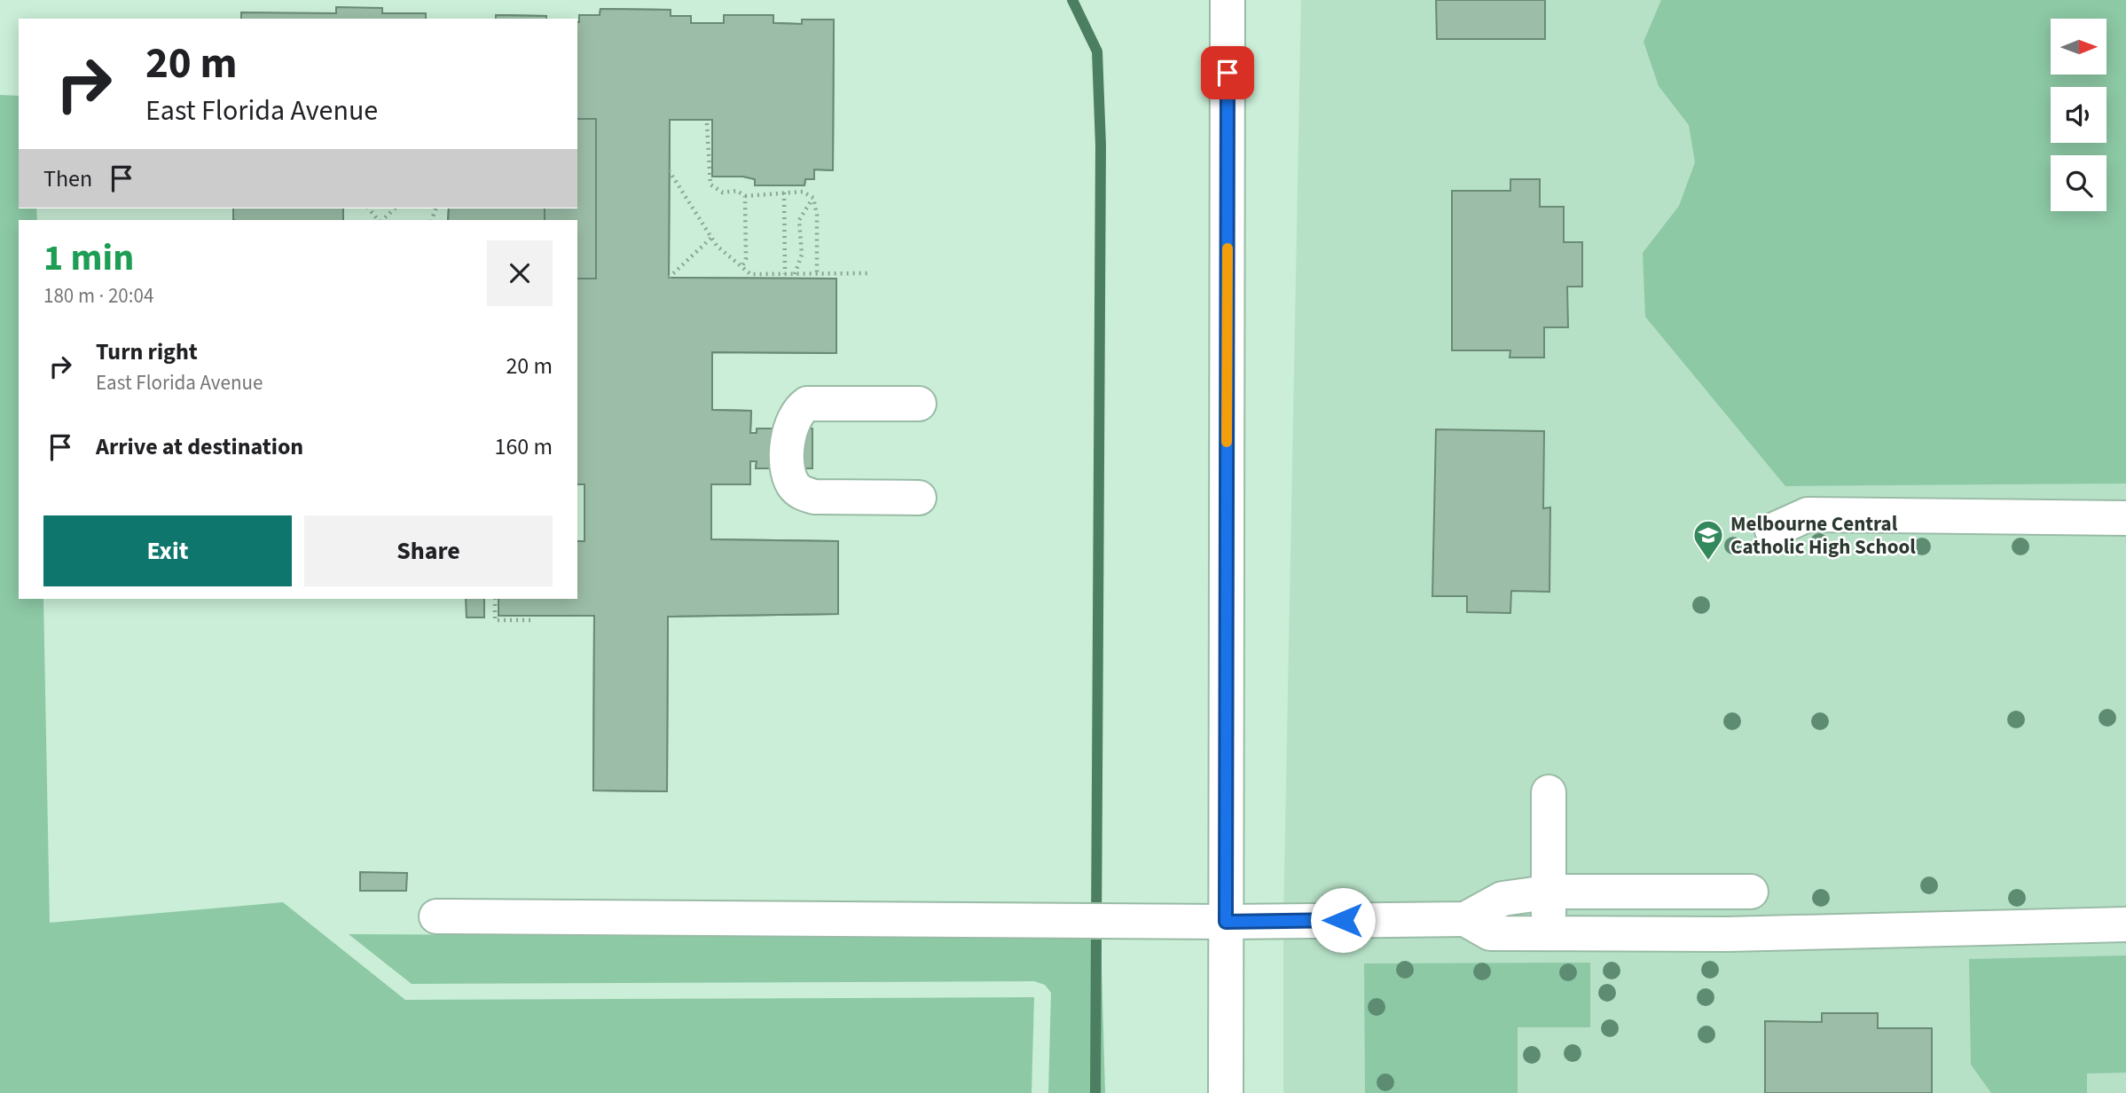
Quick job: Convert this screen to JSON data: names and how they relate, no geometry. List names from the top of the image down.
{
  "places": {
    "school or university": ["Melbourne Central Catholic High School"]
  },
  "north": "right",
  "page": {
    "turn": ["20 m", "East Florida Avenue"],
    "then": "Then",
    "heading": ["1 min", "180 m · 20:04"],
    "list": [
      {
        "name": "Turn right",
        "note": "East Florida Avenue",
        "value": "20 m"
      },
      {
        "name": "Arrive at destination",
        "value": "160 m"
      }
    ],
    "buttons": ["Exit", "Share"]
  }
}
